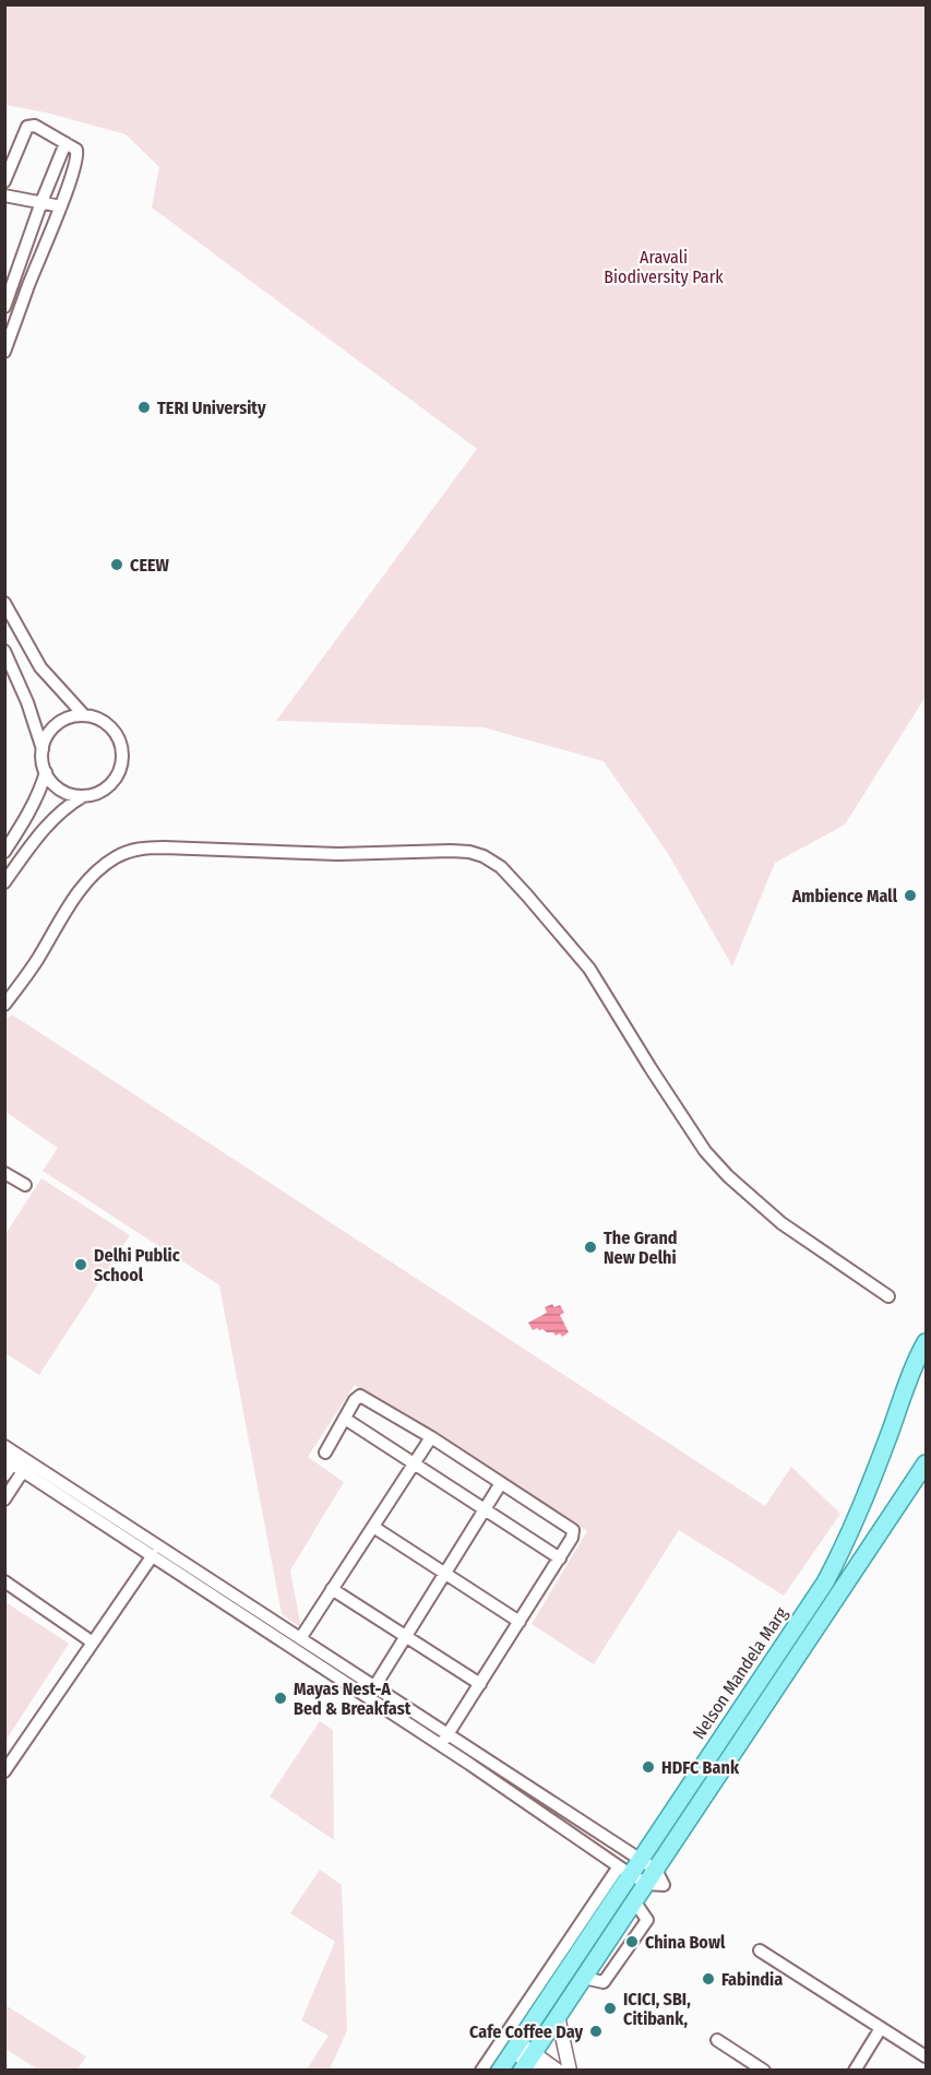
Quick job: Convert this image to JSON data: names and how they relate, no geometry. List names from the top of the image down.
{
  "streets": {
    "main road": ["Nelson Mandela Marg"]
  },
  "parks": ["Aravali Biodiversity Park"],
  "places": [
    "TERI University",
    "CEEW",
    "Ambience Mall",
    "The Grand New Delhi",
    "Delhi Public School",
    "Mayas Nest-A Bed & Breakfast",
    "HDFC Bank",
    "China Bowl",
    "Fabindia",
    "ICICI, SBI, Citibank,",
    "Cafe Coffee Day"
  ]
}
